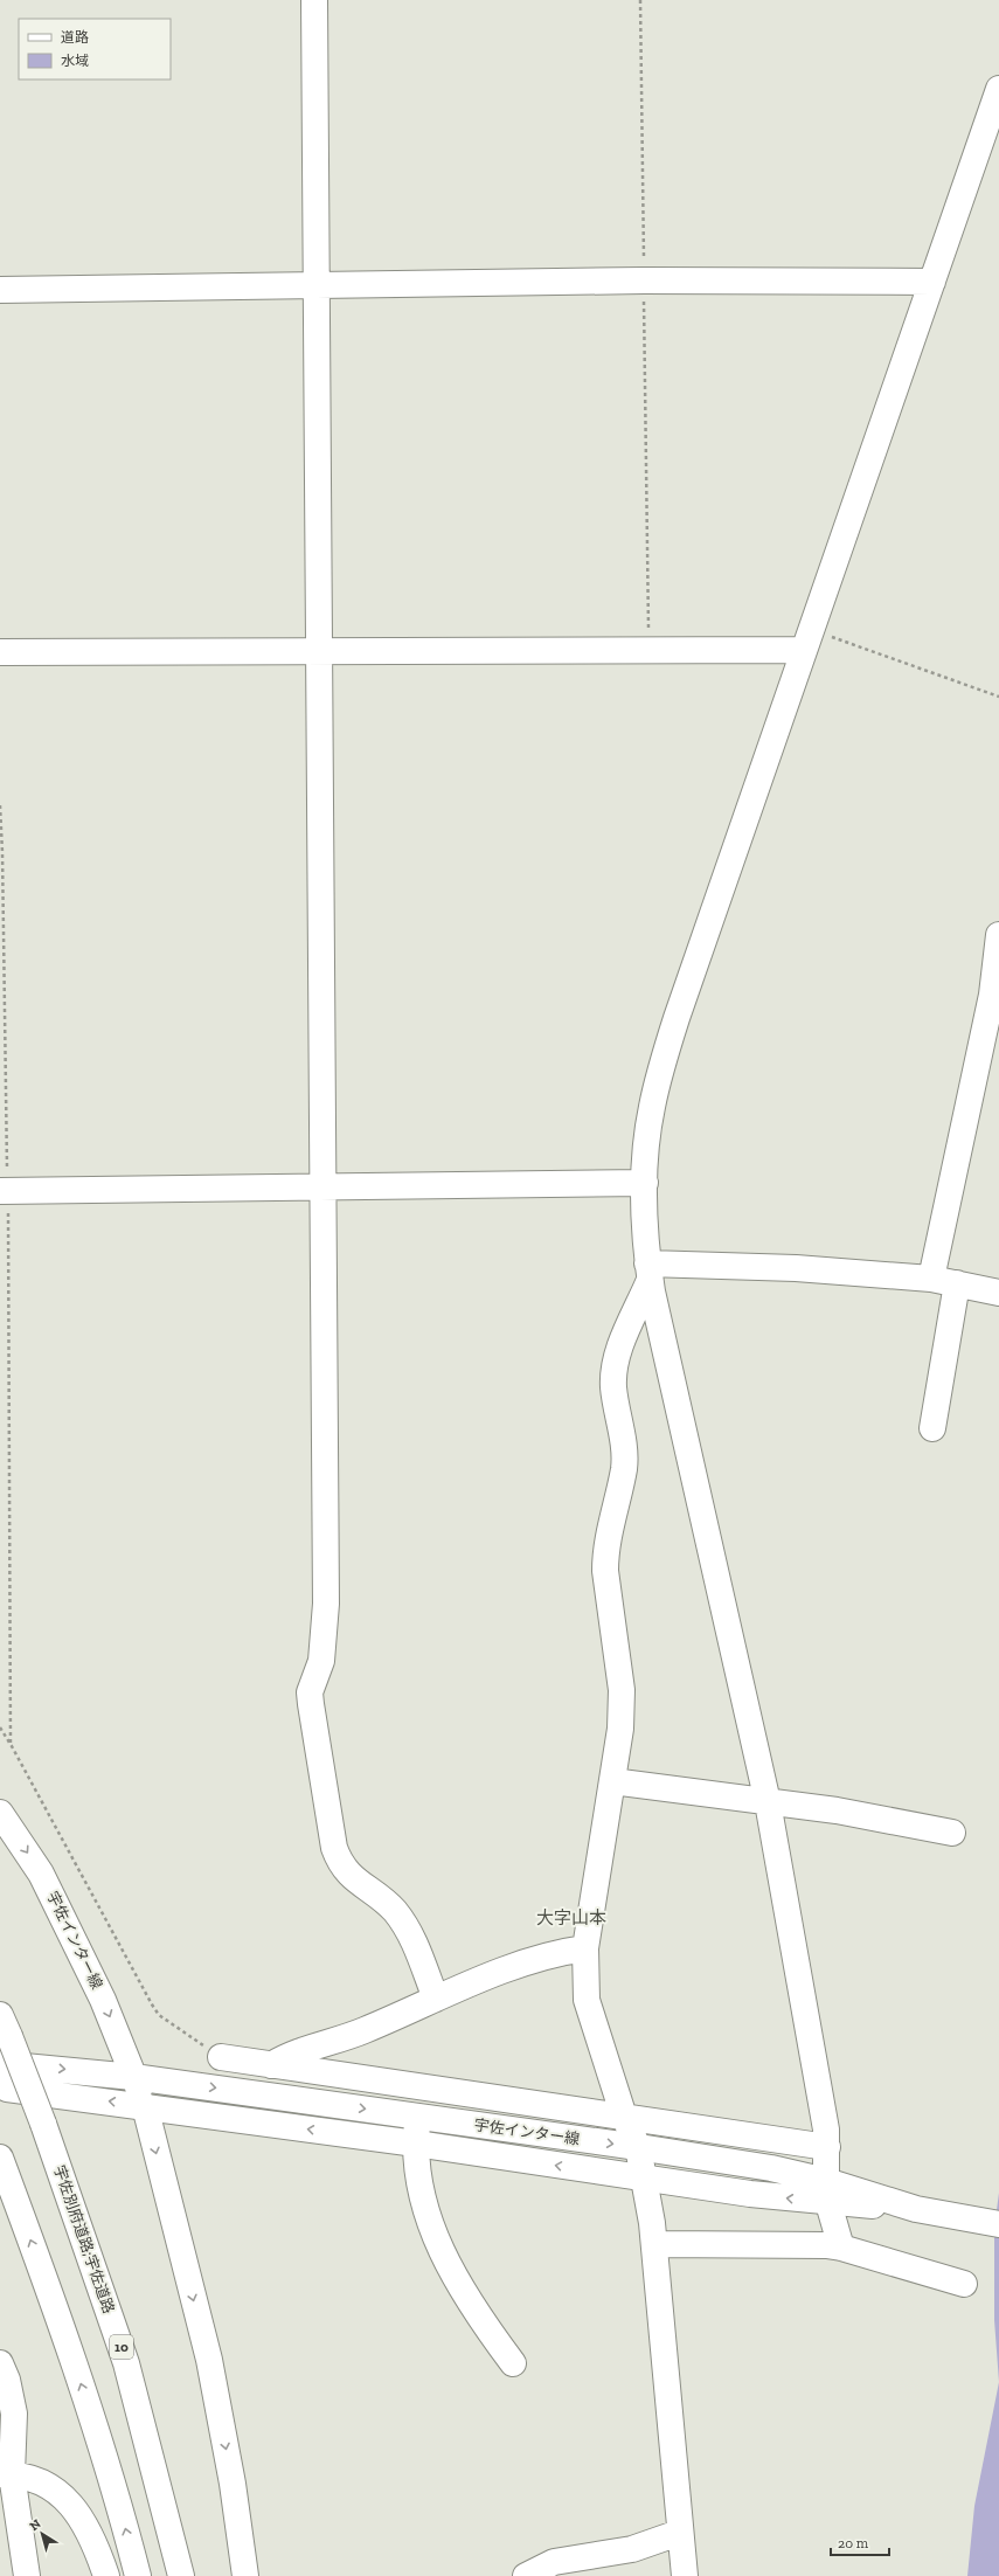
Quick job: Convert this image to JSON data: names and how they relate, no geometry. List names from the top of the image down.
{
  "streets": {
    "main road": ["宇佐インター線", "宇佐別府道路;宇佐道路", "10"]
  },
  "districts": ["大字山本"],
  "legend": ["道路", "水域"],
  "scale_bar": "20 m",
  "north": "top left"
}
